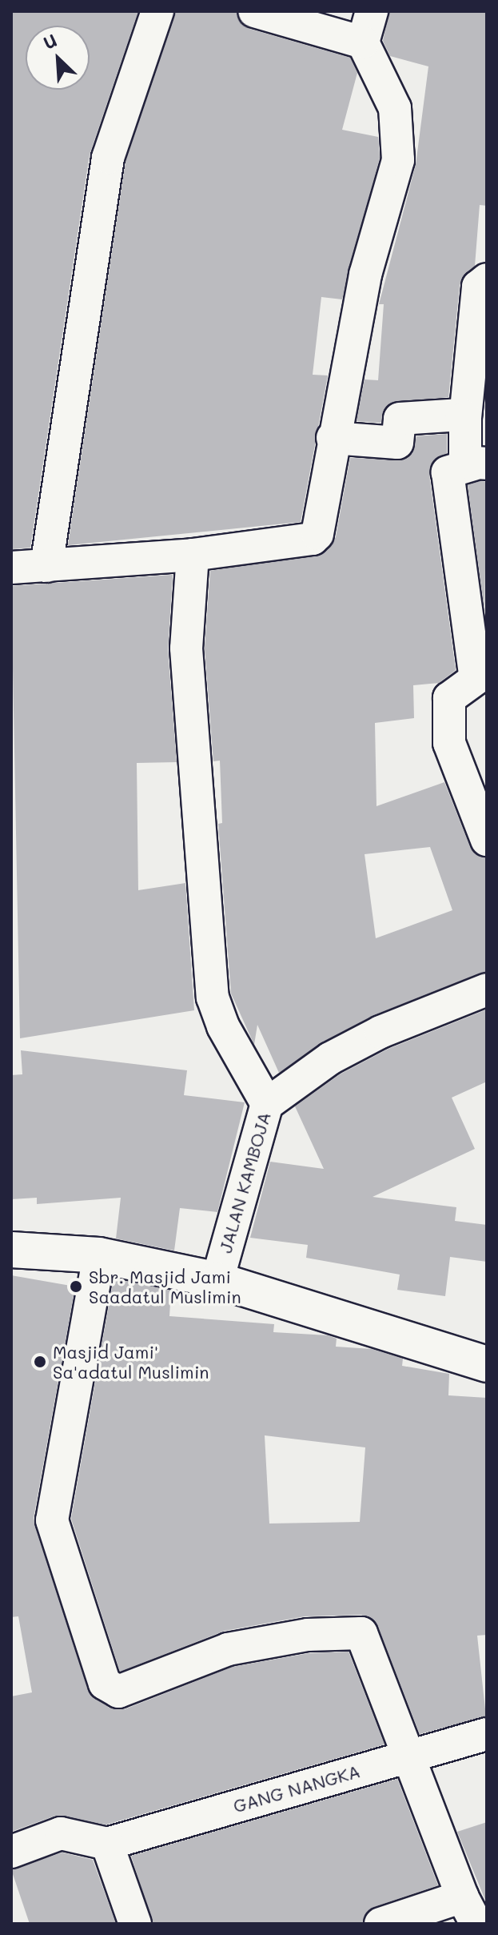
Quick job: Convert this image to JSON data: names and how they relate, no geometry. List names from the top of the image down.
{
  "streets": {
    "street": ["JALAN KAMBOJA", "GANG NANGKA"]
  },
  "places": ["Sbr. Masjid Jami Saadatul Muslimin", "Masjid Jami' Sa'adatul Muslimin"],
  "north": "top left"
}
